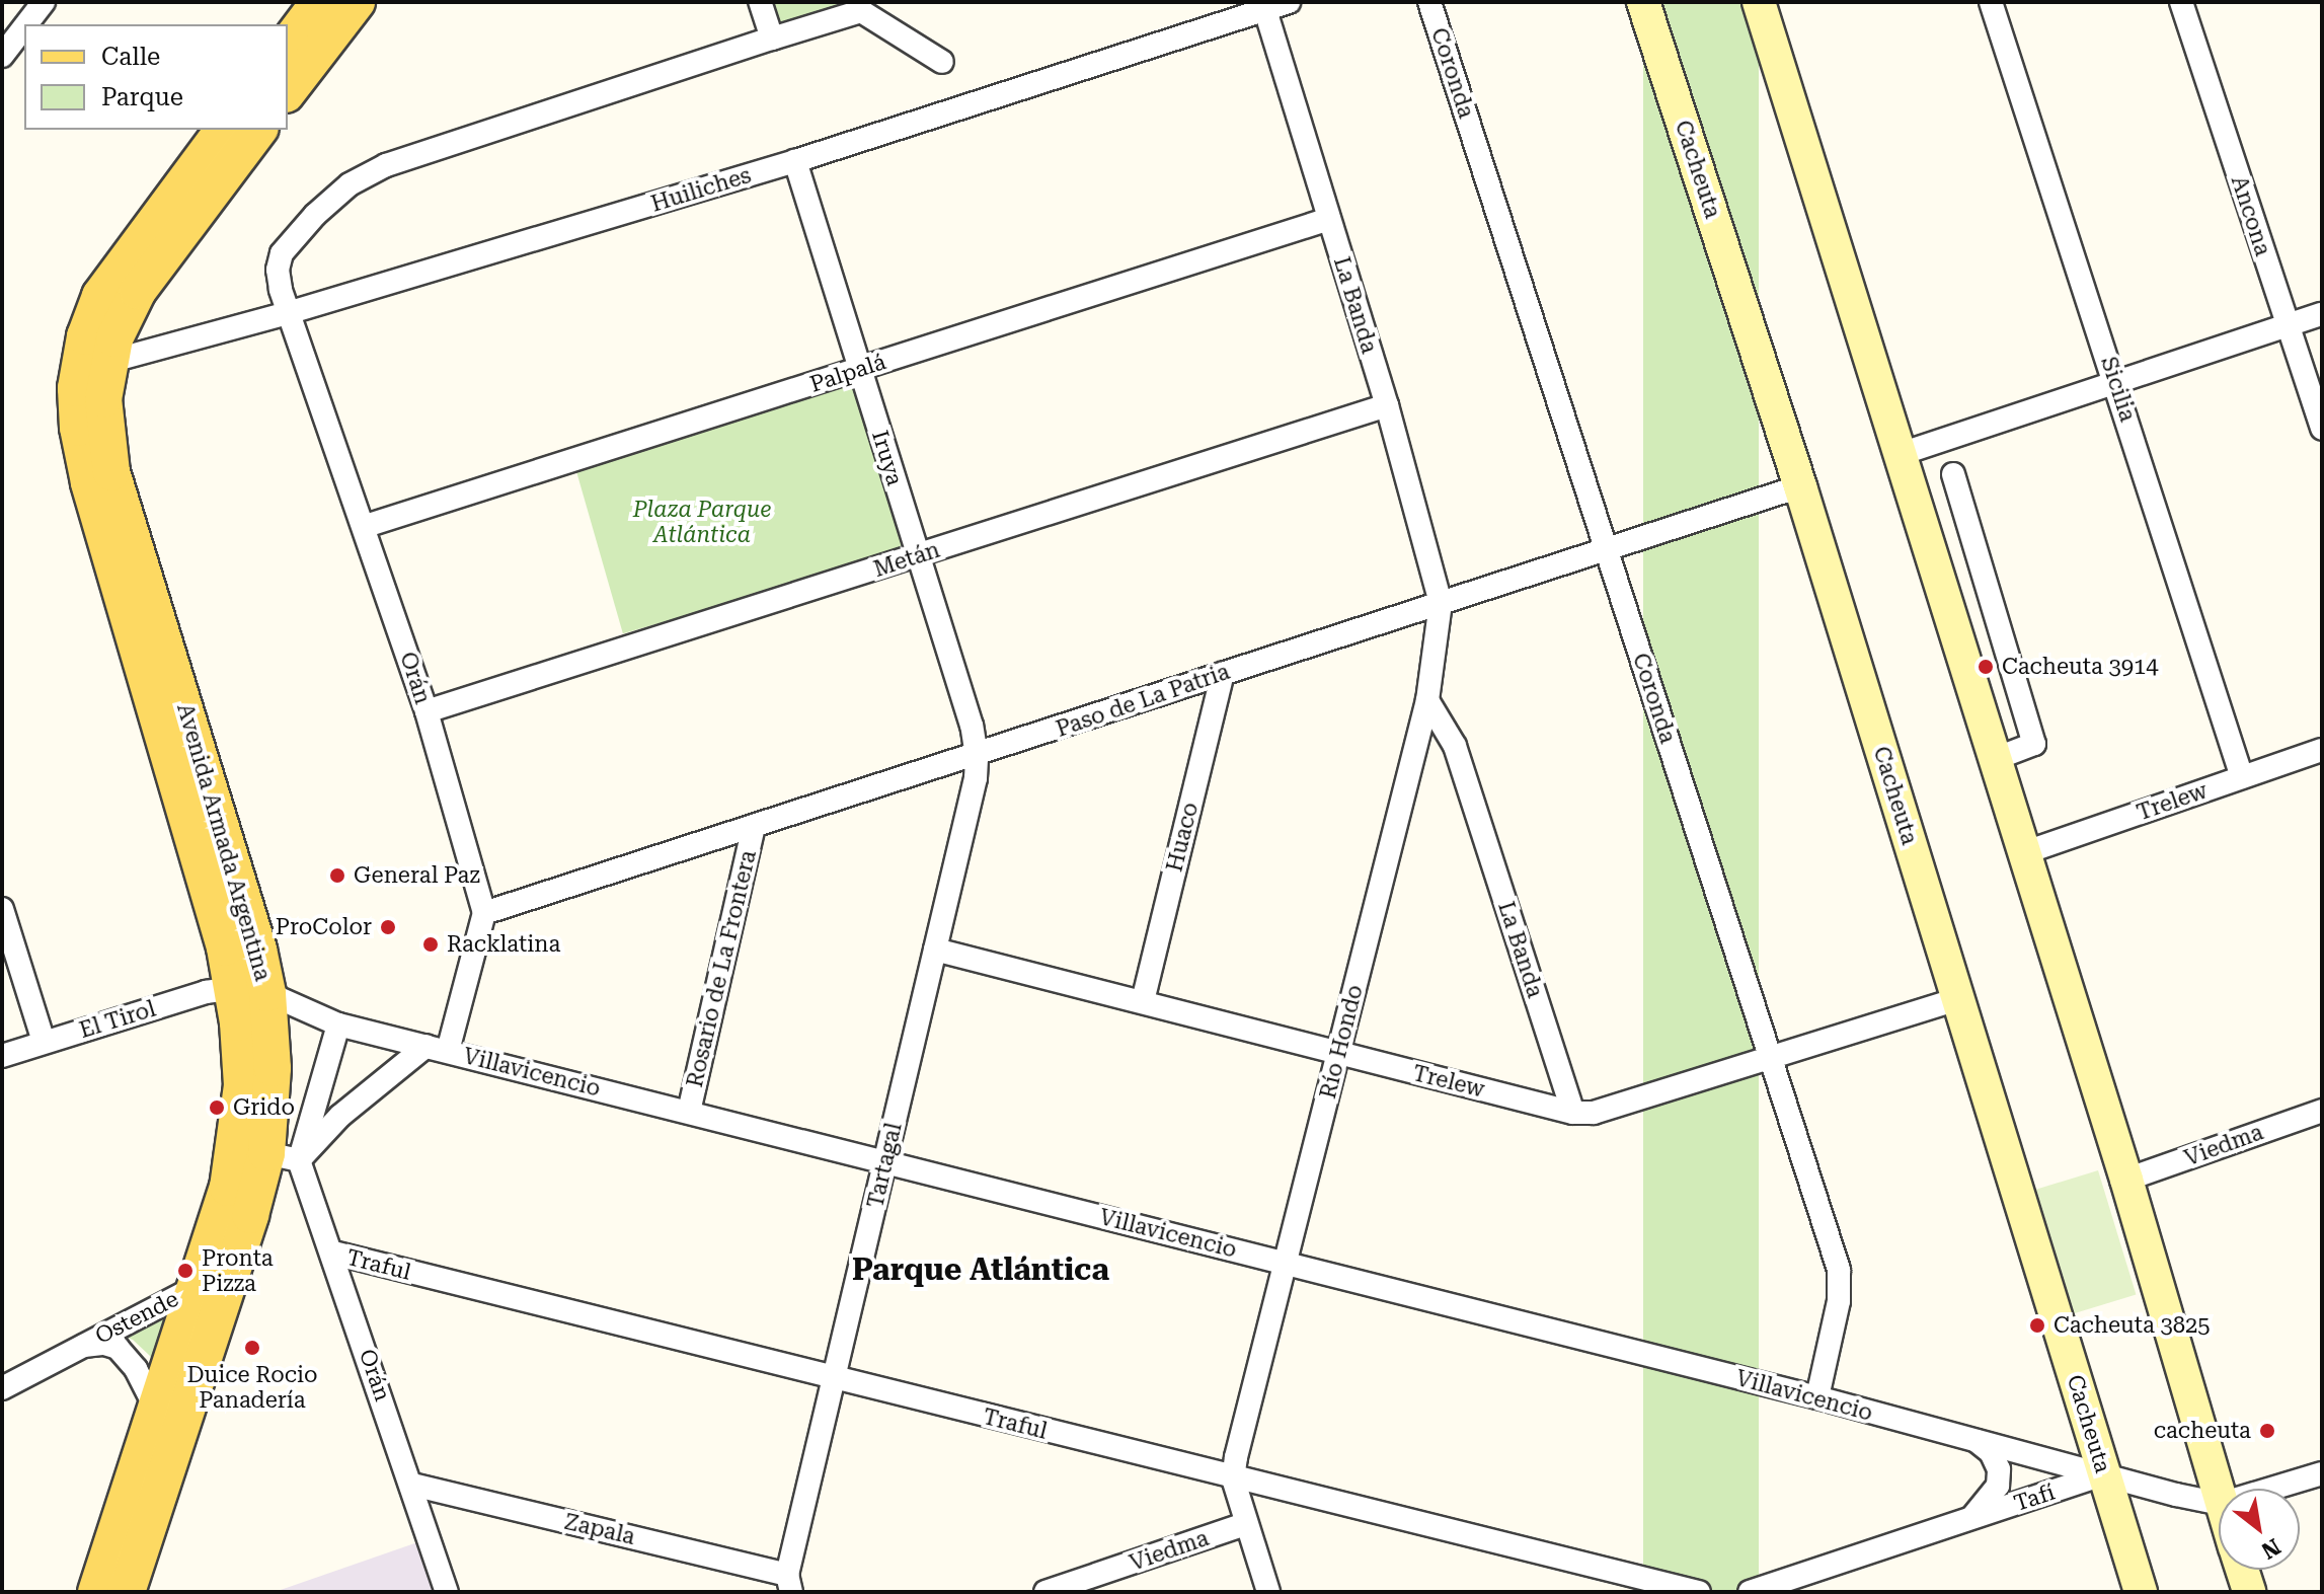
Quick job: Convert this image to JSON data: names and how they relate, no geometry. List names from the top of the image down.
{
  "streets": {
    "main road": ["Avenida Armada Argentina"],
    "street": [
      "Coronda",
      "Cacheuta",
      "Huiliches",
      "Ancona",
      "La Banda",
      "Palpalá",
      "Sicilia",
      "Iruya",
      "Metán",
      "Orán",
      "Paso de La Patria",
      "Trelew",
      "Huaco",
      "Rosario de La Frontera",
      "El Tirol",
      "Río Hondo",
      "Villavicencio",
      "Viedma",
      "Tartagal",
      "Traful",
      "Ostende",
      "Tafí",
      "Zapala"
    ]
  },
  "crossings": [
    ["Coronda", "Paso de La Patria"],
    ["Coronda", "Trelew"],
    ["Coronda", "Villavicencio"],
    ["Cacheuta", "Paso de La Patria"],
    ["Cacheuta", "Trelew"],
    ["Cacheuta", "Villavicencio"],
    ["Cacheuta", "Tafí"],
    ["Huiliches", "La Banda"],
    ["Huiliches", "Iruya"],
    ["Huiliches", "Orán"],
    ["Huiliches", "Avenida Armada Argentina"],
    ["La Banda", "Palpalá"],
    ["La Banda", "Metán"],
    ["La Banda", "Paso de La Patria"],
    ["La Banda", "Trelew"],
    ["La Banda", "Río Hondo"],
    ["Palpalá", "Iruya"],
    ["Palpalá", "Orán"],
    ["Sicilia", "Trelew"],
    ["Iruya", "Metán"],
    ["Iruya", "Paso de La Patria"],
    ["Iruya", "Tartagal"],
    ["Metán", "Orán"],
    ["Orán", "Paso de La Patria"],
    ["Orán", "Avenida Armada Argentina"],
    ["Orán", "Traful"],
    ["Orán", "Zapala"],
    ["Paso de La Patria", "Huaco"],
    ["Paso de La Patria", "Rosario de La Frontera"],
    ["Paso de La Patria", "Río Hondo"],
    ["Paso de La Patria", "Tartagal"],
    ["Trelew", "Huaco"],
    ["Trelew", "Río Hondo"],
    ["Trelew", "Tartagal"],
    ["Avenida Armada Argentina", "El Tirol"],
    ["Avenida Armada Argentina", "Villavicencio"],
    ["Avenida Armada Argentina", "Ostende"],
    ["Rosario de La Frontera", "Villavicencio"],
    ["El Tirol", "Villavicencio"],
    ["Río Hondo", "Villavicencio"],
    ["Río Hondo", "Traful"],
    ["Villavicencio", "Tartagal"],
    ["Villavicencio", "Tafí"],
    ["Tartagal", "Traful"],
    ["Tartagal", "Zapala"]
  ],
  "districts": ["Parque Atlántica"],
  "parks": ["Plaza Parque Atlántica"],
  "places": [
    "Cacheuta 3914",
    "General Paz",
    "ProColor",
    "Racklatina",
    "Grido",
    "Pronta Pizza",
    "Cacheuta 3825",
    "Duice Rocio Panadería",
    "cacheuta"
  ],
  "legend": ["Calle", "Parque"],
  "north": "bottom right"
}
